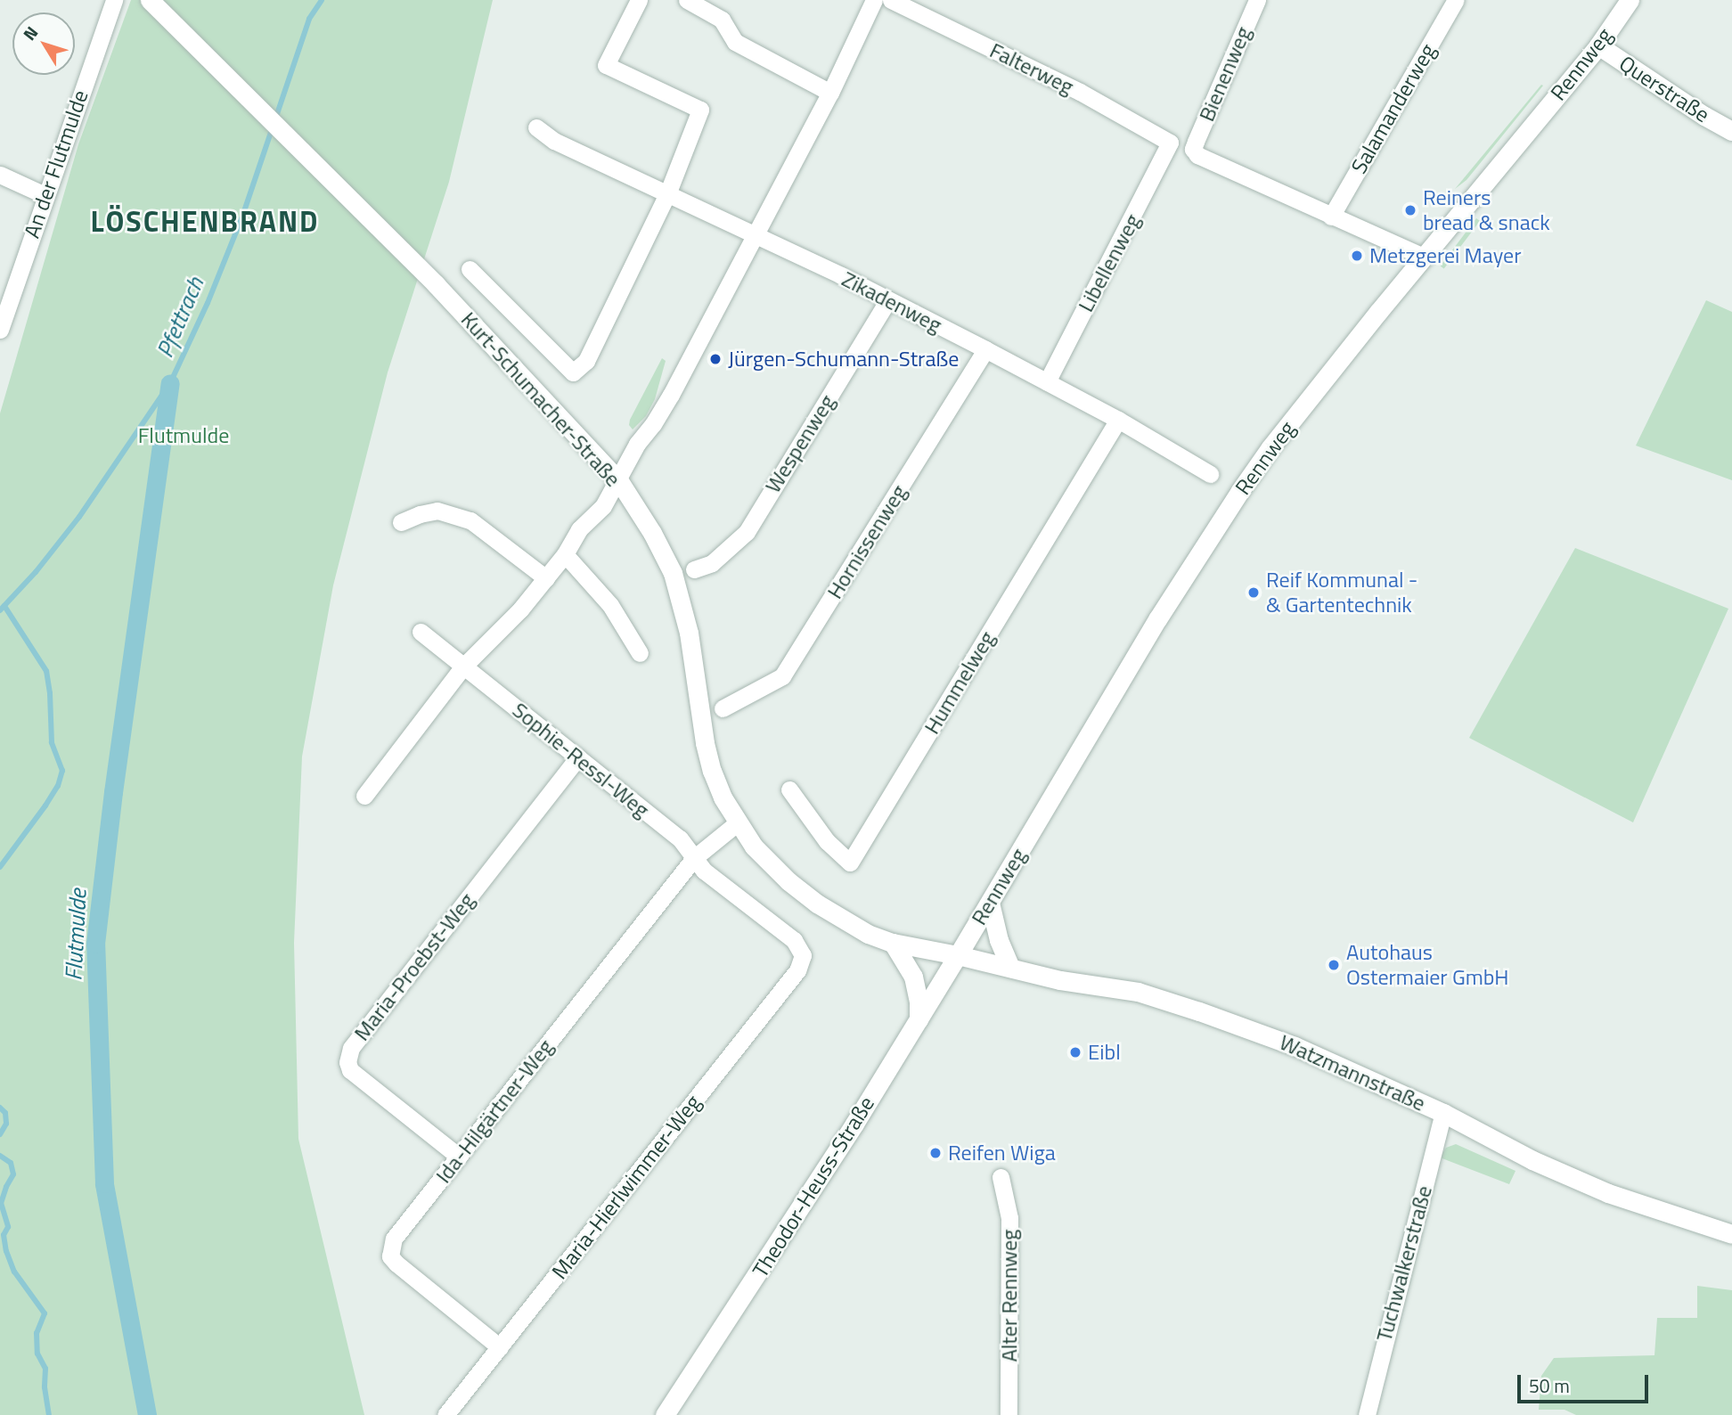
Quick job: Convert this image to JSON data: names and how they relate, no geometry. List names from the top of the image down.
{
  "streets": {
    "main road": [
      "Rennweg",
      "Querstraße",
      "Kurt-Schumacher-Straße",
      "Watzmannstraße",
      "Theodor-Heuss-Straße"
    ],
    "street": [
      "Falterweg",
      "Bienenweg",
      "Salamanderweg",
      "An der Flutmulde",
      "Libellenweg",
      "Zikadenweg",
      "Wespenweg",
      "Hornissenweg",
      "Hummelweg",
      "Sophie-Ressl-Weg",
      "Maria-Proebst-Weg",
      "Ida-Hilgärtner-Weg",
      "Maria-Hierlwimmer-Weg",
      "Tuchwalkerstraße",
      "Alter Rennweg"
    ]
  },
  "crossings": [
    ["Rennweg", "Querstraße"],
    ["Rennweg", "Kurt-Schumacher-Straße"],
    ["Rennweg", "Watzmannstraße"],
    ["Rennweg", "Theodor-Heuss-Straße"],
    ["Falterweg", "Libellenweg"],
    ["Bienenweg", "Salamanderweg"],
    ["Libellenweg", "Zikadenweg"],
    ["Zikadenweg", "Wespenweg"],
    ["Zikadenweg", "Hornissenweg"],
    ["Zikadenweg", "Hummelweg"],
    ["Kurt-Schumacher-Straße", "Watzmannstraße"],
    ["Kurt-Schumacher-Straße", "Theodor-Heuss-Straße"],
    ["Sophie-Ressl-Weg", "Maria-Proebst-Weg"],
    ["Sophie-Ressl-Weg", "Ida-Hilgärtner-Weg"],
    ["Sophie-Ressl-Weg", "Maria-Hierlwimmer-Weg"],
    ["Maria-Proebst-Weg", "Ida-Hilgärtner-Weg"],
    ["Watzmannstraße", "Theodor-Heuss-Straße"],
    ["Watzmannstraße", "Tuchwalkerstraße"],
    ["Ida-Hilgärtner-Weg", "Maria-Hierlwimmer-Weg"]
  ],
  "districts": ["LÖSCHENBRAND"],
  "water": ["Pfettrach", "Flutmulde"],
  "parks": ["Flutmulde"],
  "places": [
    "Reiners bread & snack",
    "Metzgerei Mayer",
    "Jürgen-Schumann-Straße",
    "Reif Kommunal - & Gartentechnik",
    "Autohaus Ostermaier GmbH",
    "Eibl",
    "Reifen Wiga"
  ],
  "scale_bar": "50 m",
  "north": "top left"
}
